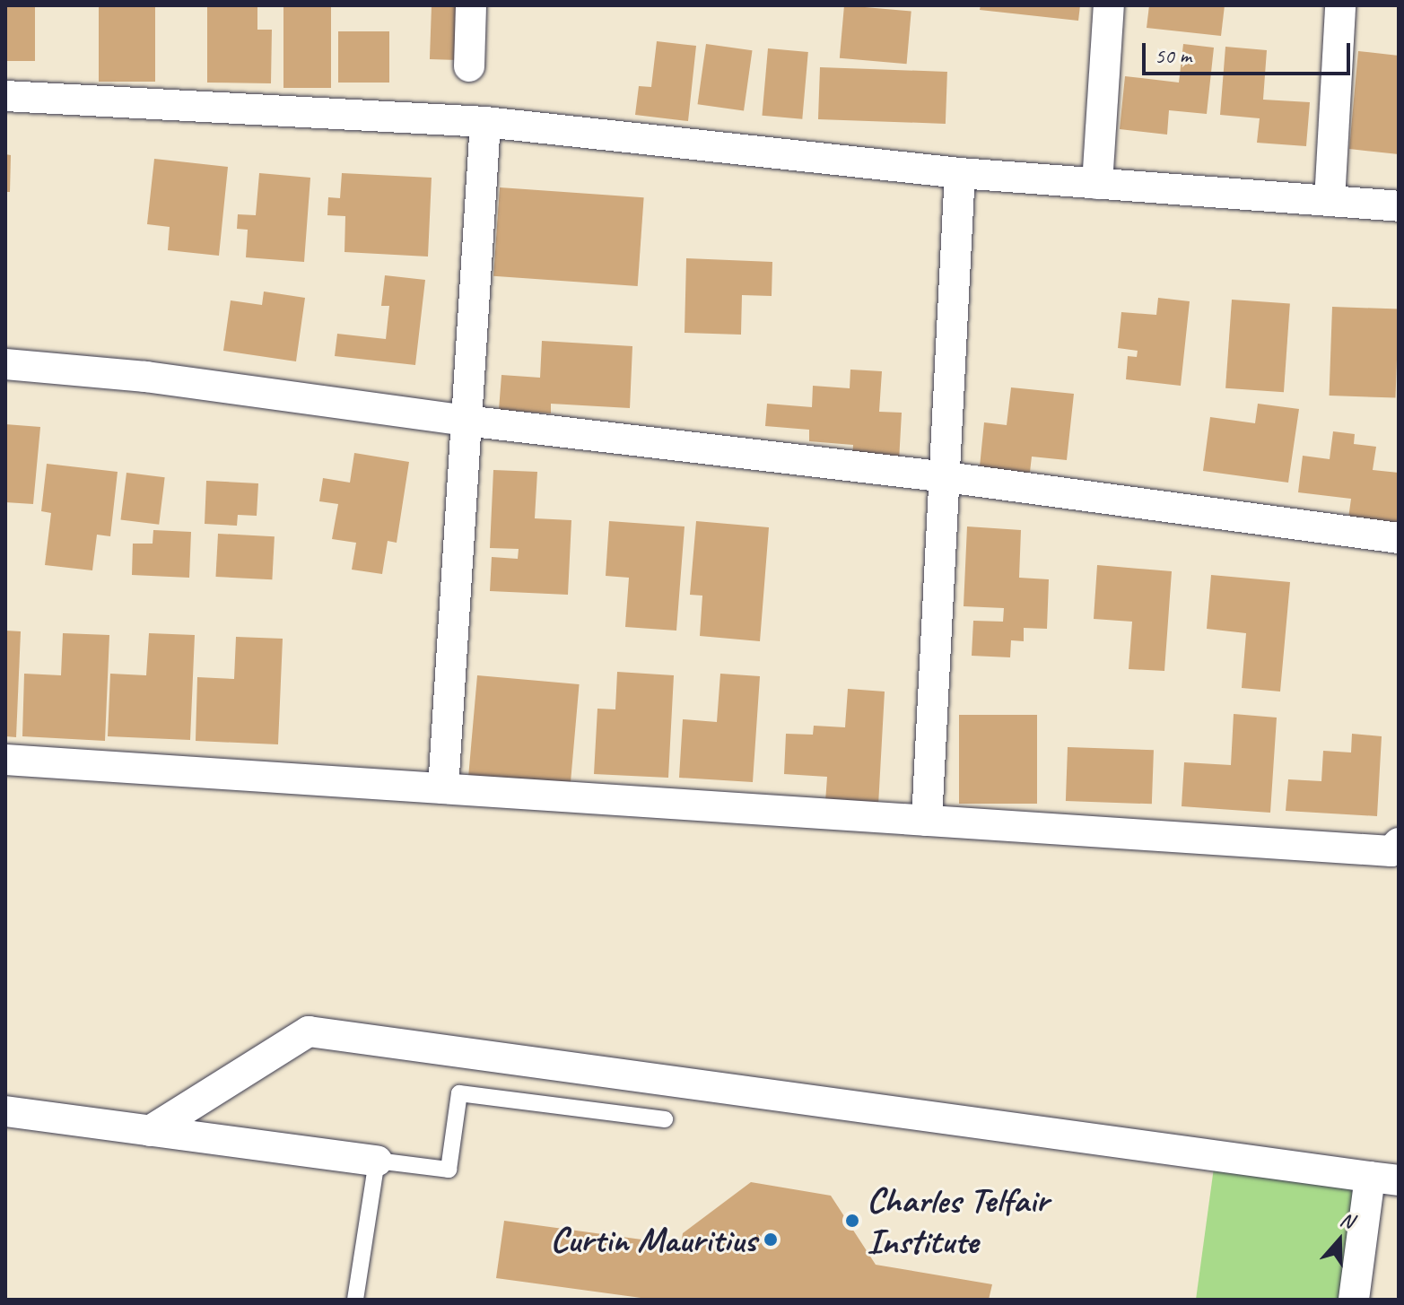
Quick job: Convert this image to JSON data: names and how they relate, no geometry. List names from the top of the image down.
{
  "places": ["Charles Telfair Institute", "Curtin Mauritius"],
  "scale_bar": "50 m",
  "north": "top"
}
